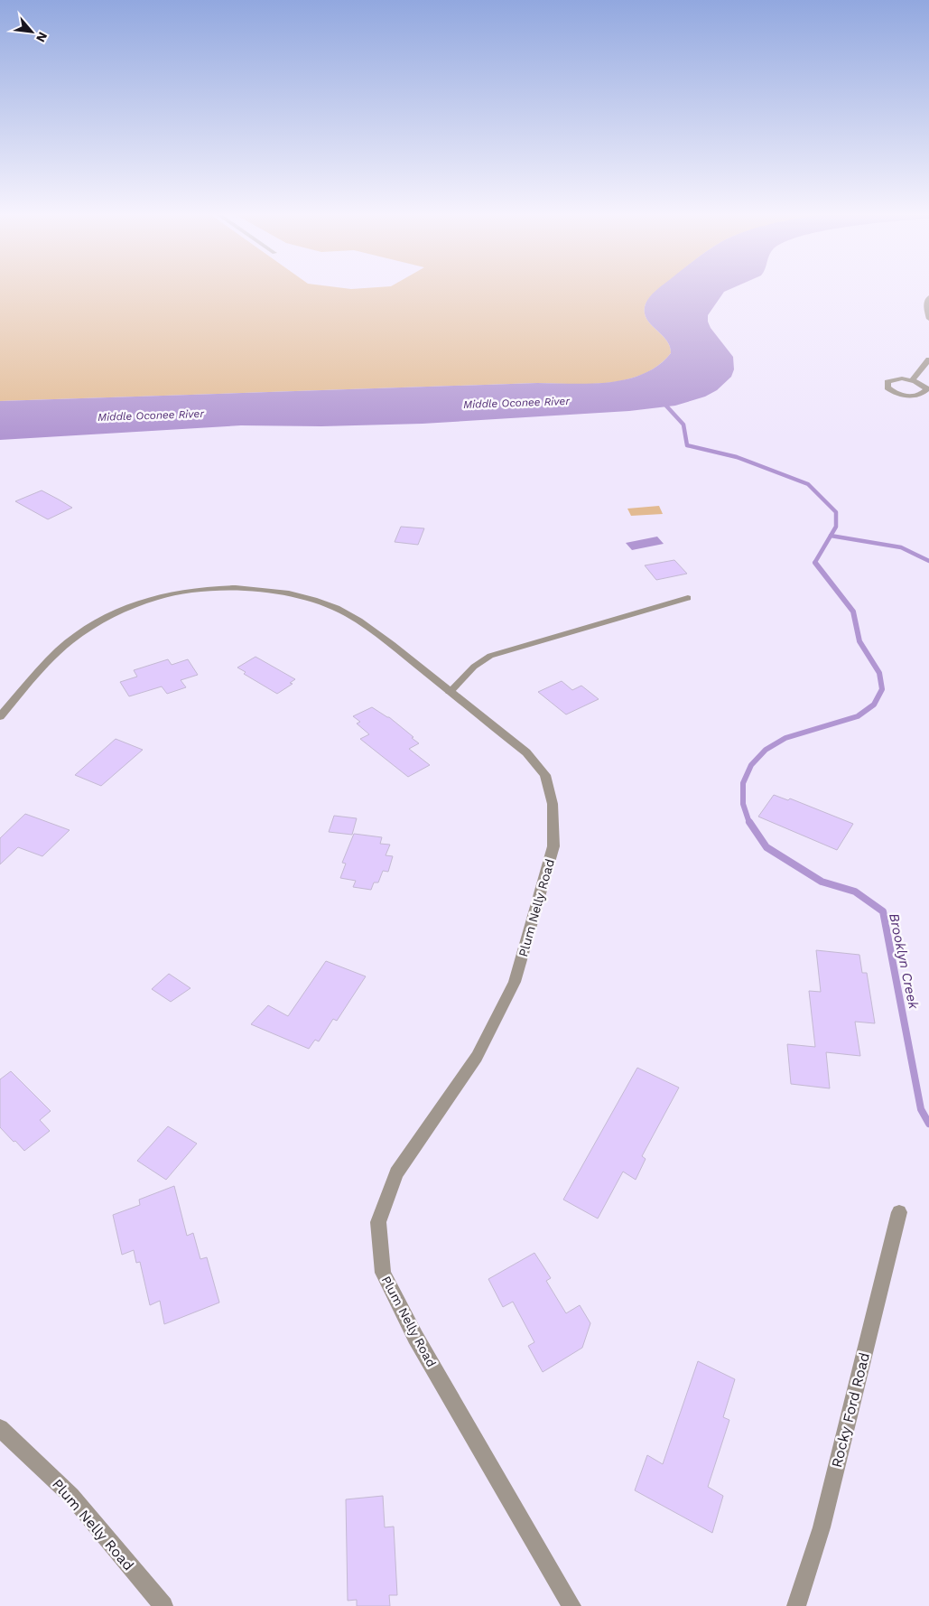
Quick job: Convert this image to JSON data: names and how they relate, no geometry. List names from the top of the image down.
{
  "streets": {
    "street": ["Plum Nelly Road", "Rocky Ford Road"]
  },
  "water": ["Middle Oconee River", "Brooklyn Creek"],
  "north": "bottom right"
}
